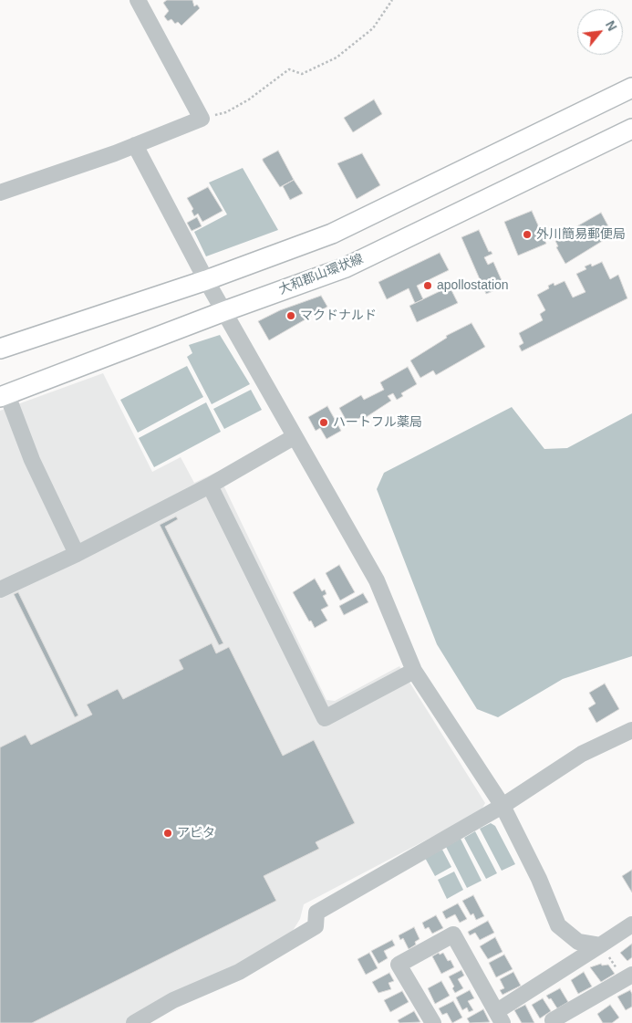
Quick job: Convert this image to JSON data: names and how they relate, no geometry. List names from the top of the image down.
{
  "streets": {
    "main road": ["大和郡山環状線"]
  },
  "places": [
    "外川簡易郵便局",
    "apollostation",
    "マクドナルド",
    "ハートフル薬局",
    "アピタ"
  ],
  "north": "top right"
}
